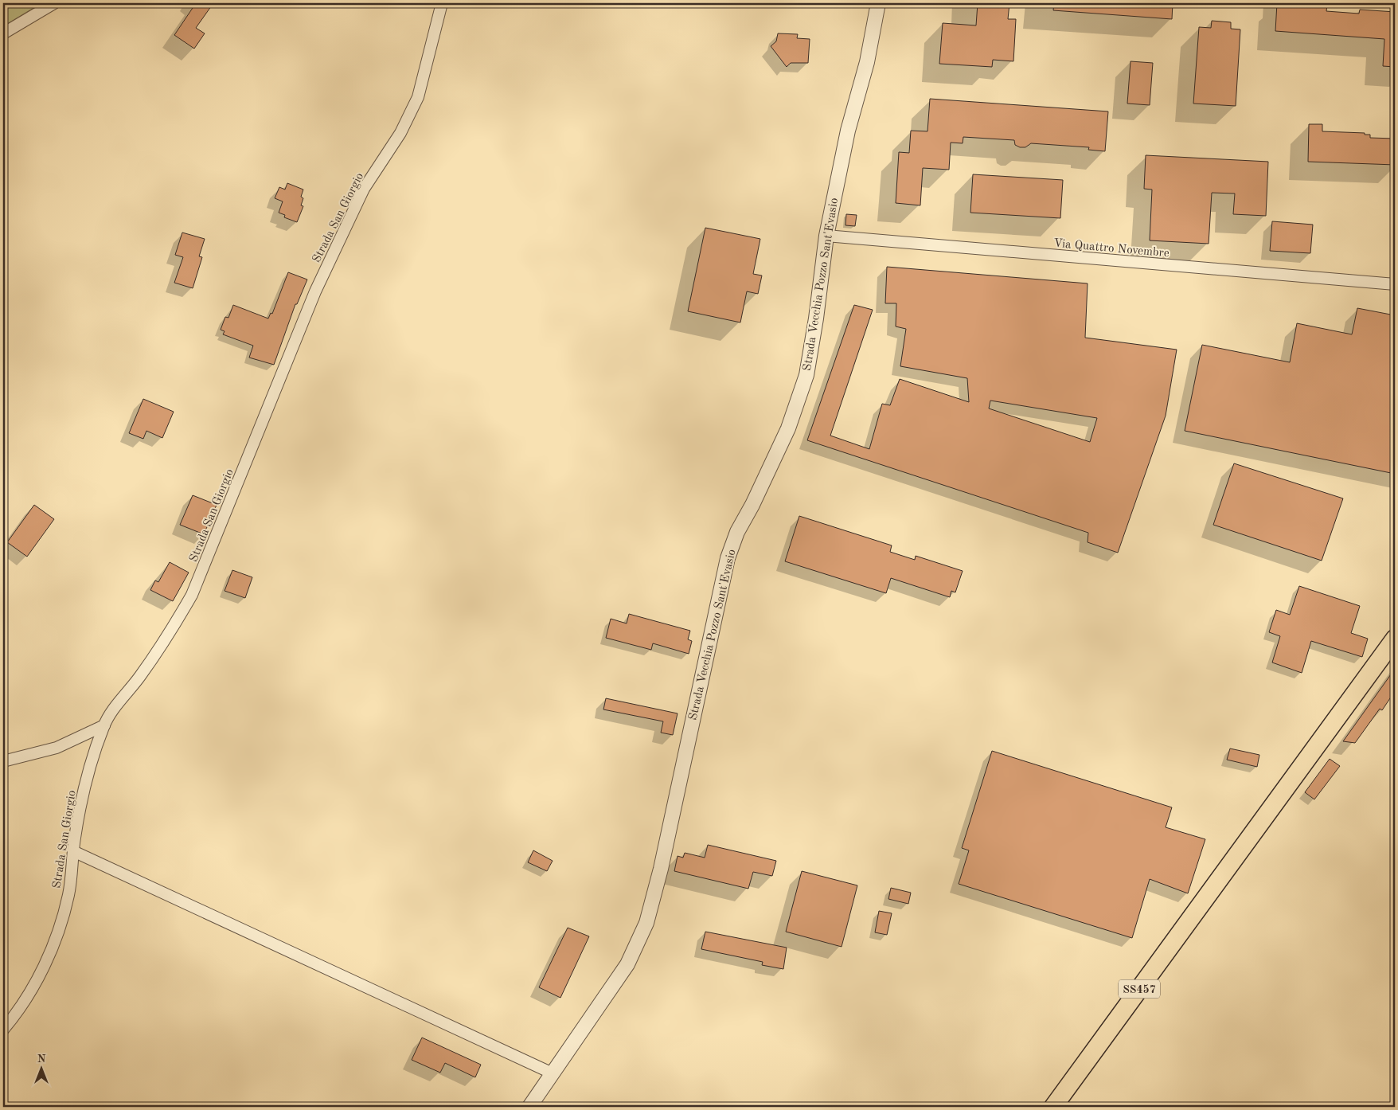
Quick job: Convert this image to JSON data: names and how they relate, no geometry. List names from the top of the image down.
{
  "streets": {
    "main road": ["SS457"],
    "street": ["Strada San Giorgio", "Via Quattro Novembre", "Strada Vecchia Pozzo Sant'Evasio"]
  },
  "crossings": [
    ["Via Quattro Novembre", "Strada Vecchia Pozzo Sant'Evasio"]
  ],
  "north": "top"
}
